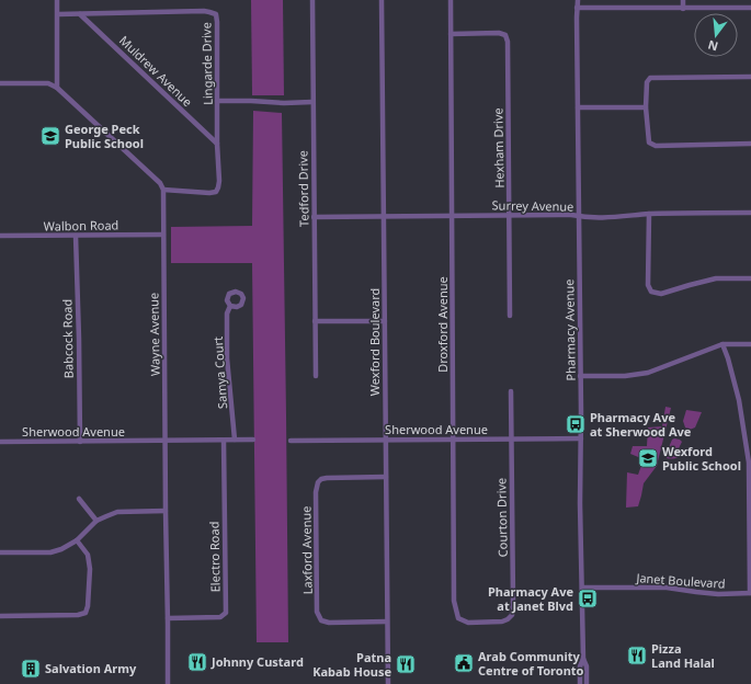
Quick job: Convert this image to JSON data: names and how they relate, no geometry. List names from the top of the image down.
{
  "streets": {
    "street": [
      "Lingarde Drive",
      "Muldrew Avenue",
      "Hexham Drive",
      "Tedford Drive",
      "Surrey Avenue",
      "Walbon Road",
      "Droxford Avenue",
      "Pharmacy Avenue",
      "Wayne Avenue",
      "Babcock Road",
      "Wexford Boulevard",
      "Samya Court",
      "Sherwood Avenue",
      "Courton Drive",
      "Laxford Avenue",
      "Electro Road",
      "Janet Boulevard"
    ]
  },
  "crossings": [
    ["Lingarde Drive", "Muldrew Avenue"],
    ["Lingarde Drive", "Wayne Avenue"],
    ["Hexham Drive", "Surrey Avenue"],
    ["Hexham Drive", "Droxford Avenue"],
    ["Tedford Drive", "Surrey Avenue"],
    ["Surrey Avenue", "Droxford Avenue"],
    ["Surrey Avenue", "Pharmacy Avenue"],
    ["Surrey Avenue", "Wexford Boulevard"],
    ["Walbon Road", "Wayne Avenue"],
    ["Walbon Road", "Babcock Road"],
    ["Droxford Avenue", "Sherwood Avenue"],
    ["Droxford Avenue", "Courton Drive"],
    ["Pharmacy Avenue", "Sherwood Avenue"],
    ["Pharmacy Avenue", "Janet Boulevard"],
    ["Wayne Avenue", "Sherwood Avenue"],
    ["Wayne Avenue", "Electro Road"],
    ["Babcock Road", "Sherwood Avenue"],
    ["Wexford Boulevard", "Sherwood Avenue"],
    ["Wexford Boulevard", "Laxford Avenue"],
    ["Samya Court", "Sherwood Avenue"],
    ["Sherwood Avenue", "Courton Drive"],
    ["Sherwood Avenue", "Electro Road"]
  ],
  "places": {
    "school or university": ["George Peck Public School", "Wexford Public School"],
    "bus stop": ["Pharmacy Ave at Sherwood Ave", "Pharmacy Ave at Janet Blvd"],
    "restaurant": ["Pizza Land Halal", "Johnny Custard", "Patna Kabab House"],
    "public building": ["Arab Community Centre of Toronto"],
    "building": ["Salvation Army"]
  },
  "north": "bottom"
}
